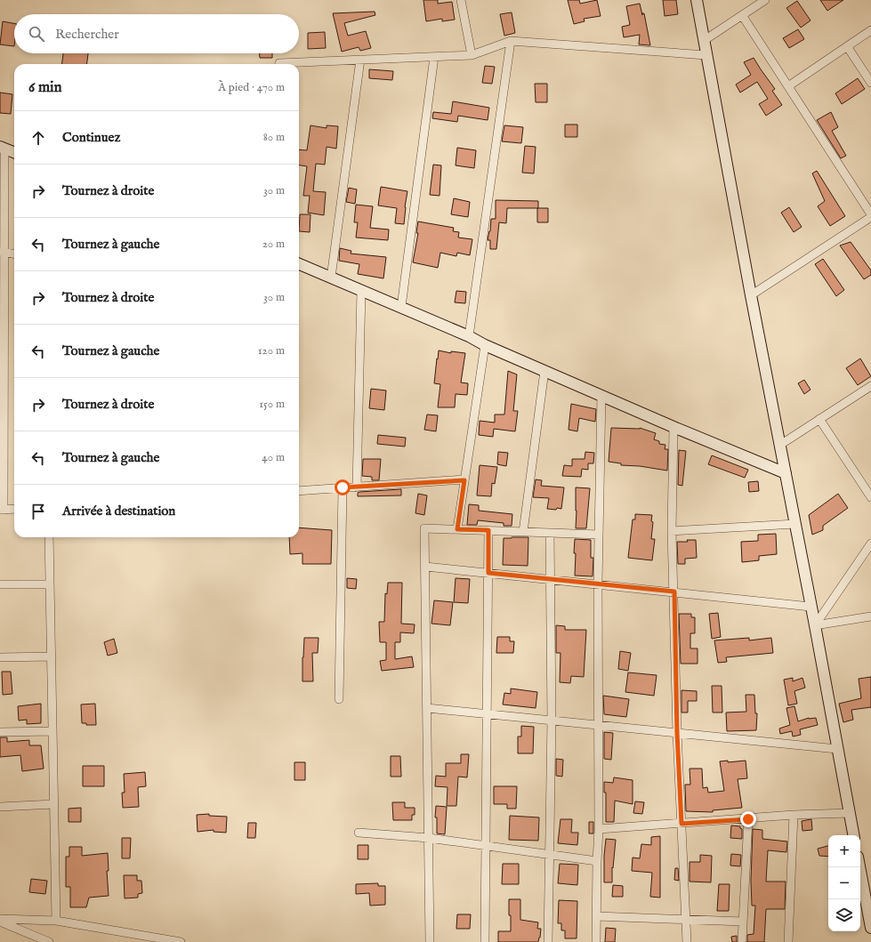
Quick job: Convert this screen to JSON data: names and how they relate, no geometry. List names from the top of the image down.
{
  "page": {
    "search": "Rechercher",
    "heading": ["6 min", "À pied · 470 m"],
    "list": [
      ["Continuez", "80 m"],
      ["Tournez à droite", "30 m"],
      ["Tournez à gauche", "20 m"],
      ["Tournez à droite", "30 m"],
      ["Tournez à gauche", "120 m"],
      ["Tournez à droite", "150 m"],
      ["Tournez à gauche", "40 m"],
      "Arrivée à destination"
    ],
    "map_buttons": ["+", "−"]
  }
}
